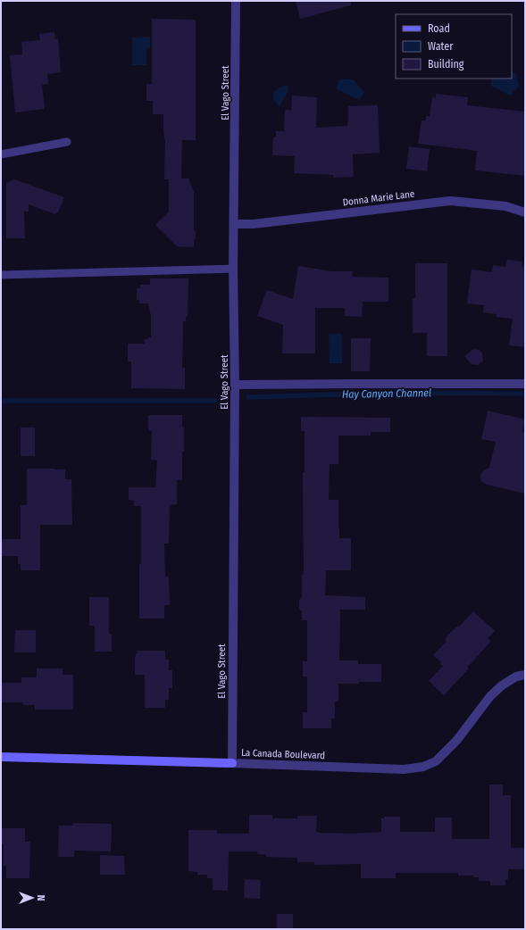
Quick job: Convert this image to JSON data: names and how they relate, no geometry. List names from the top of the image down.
{
  "streets": {
    "street": ["El Vago Street", "Donna Marie Lane", "La Canada Boulevard"]
  },
  "crossings": [
    ["El Vago Street", "Donna Marie Lane"],
    ["El Vago Street", "La Canada Boulevard"]
  ],
  "water": ["Hay Canyon Channel"],
  "legend": ["Road", "Water", "Building"],
  "north": "right"
}
